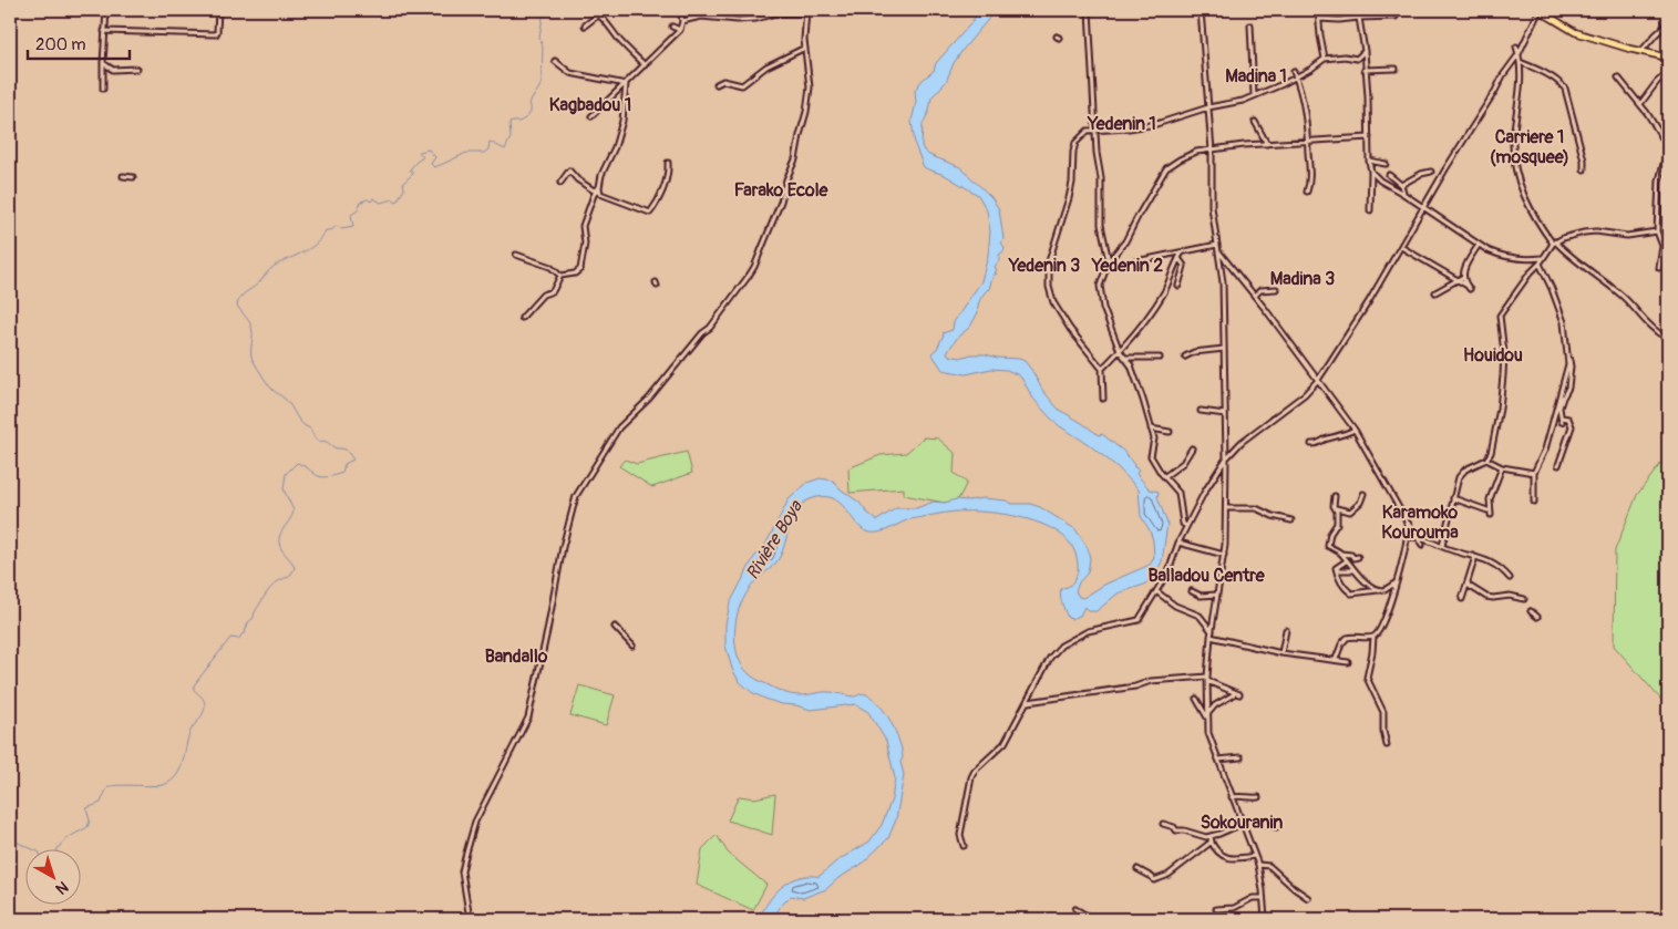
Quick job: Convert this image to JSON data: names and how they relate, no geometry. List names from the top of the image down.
{
  "districts": [
    "Madina 1",
    "Kagbadou 1",
    "Yedenin 1",
    "Carriere 1 (mosquee)",
    "Farako Ecole",
    "Yedenin 3",
    "Yedenin 2",
    "Madina 3",
    "Houidou",
    "Karamoko Kourouma",
    "Balladou Centre",
    "Bandallo",
    "Sokouranin"
  ],
  "water": ["Rivière Boya"],
  "scale_bar": "200 m",
  "north": "bottom right"
}
